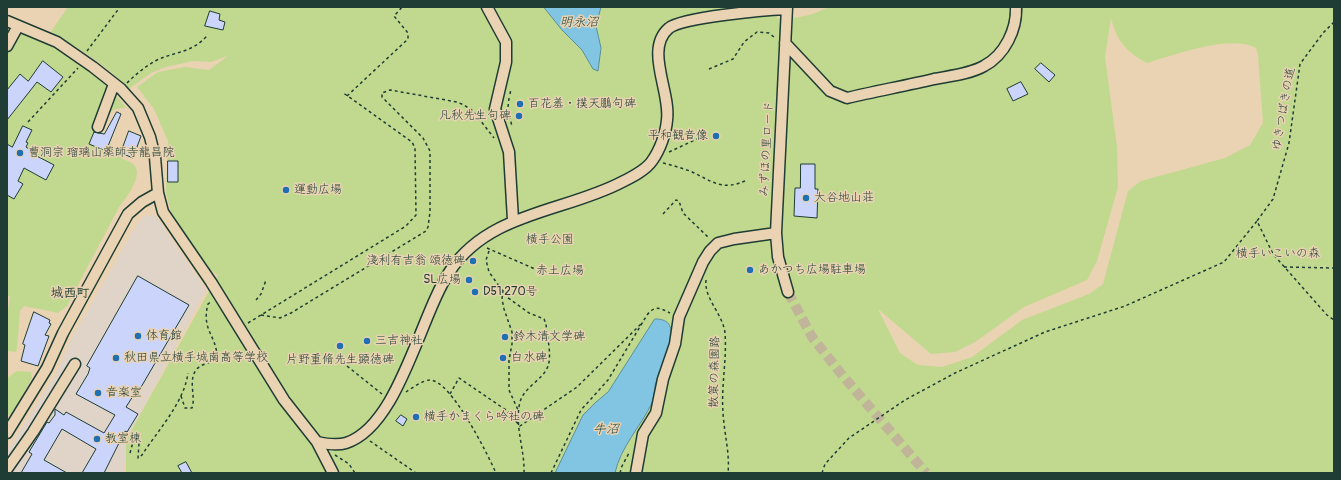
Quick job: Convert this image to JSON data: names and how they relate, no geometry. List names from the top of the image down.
{
  "streets": {
    "street": ["みずほの里ロード"],
    "path": ["ゆきつばきの道", "散策の森園路"]
  },
  "districts": ["城西町"],
  "water": ["明永沼", "牛沼"],
  "parks": ["横手公園", "横手いこいの森", "赤土広場"],
  "places": [
    "百花羞・撲天鵬句碑",
    "凡秋先生句碑",
    "平和観音像",
    "曹洞宗 瑠璃山薬師寺龍昌院",
    "運動広場",
    "大谷地山荘",
    "淺利有吉翁 頌徳碑",
    "あかつち広場駐車場",
    "SL広場",
    "D51 270号",
    "体育館",
    "鈴木清文学碑",
    "三吉神社",
    "片野重脩先生顕徳碑",
    "秋田県立横手城南高等学校",
    "白水碑",
    "音楽室",
    "横手かまくら吟社の碑",
    "教室棟"
  ]
}
